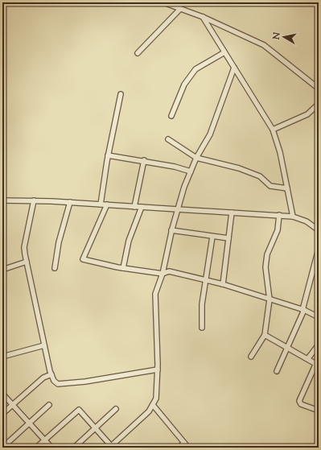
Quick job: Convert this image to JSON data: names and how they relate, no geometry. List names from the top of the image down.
{
  "north": "left"
}
